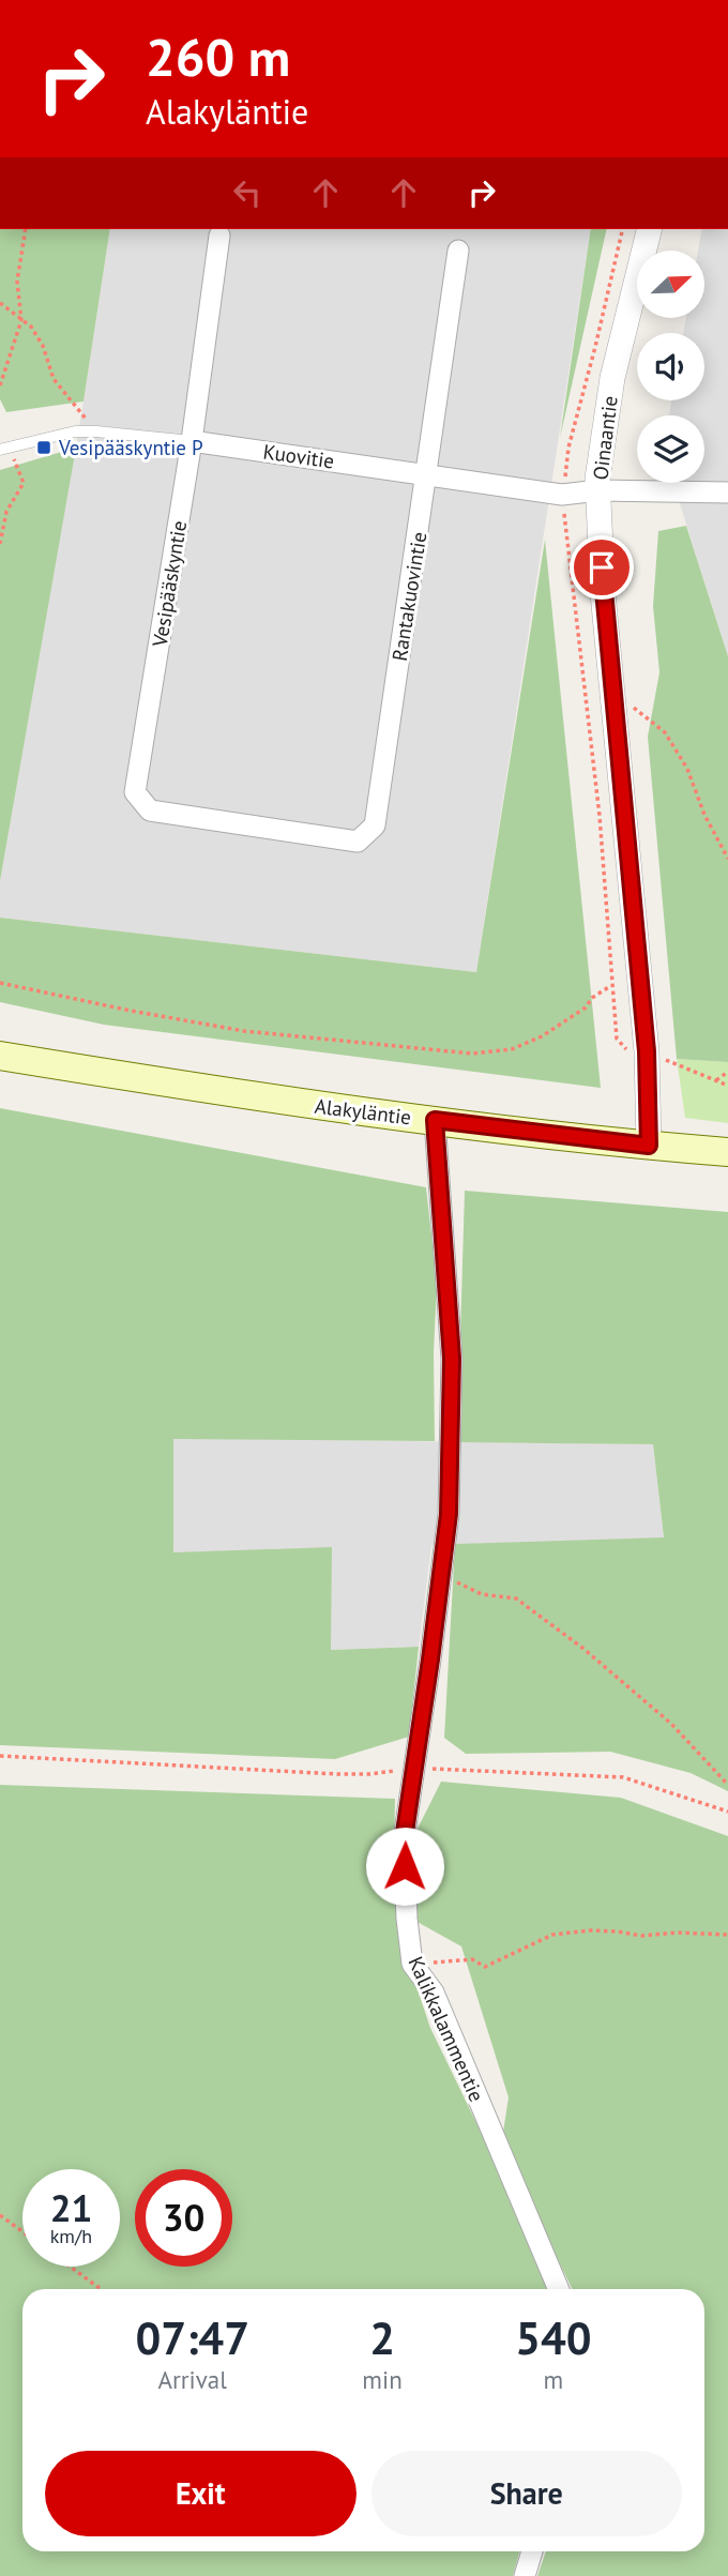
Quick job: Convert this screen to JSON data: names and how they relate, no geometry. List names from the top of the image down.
{
  "streets": {
    "main road": ["Alakyläntie"],
    "street": [
      "Oinaantie",
      "Kuovitie",
      "Vesipääskyntie",
      "Rantakuovintie",
      "Kalikkalammentie"
    ]
  },
  "crossings": [
    ["Oinaantie", "Kuovitie"],
    ["Oinaantie", "Alakyläntie"],
    ["Kuovitie", "Vesipääskyntie"],
    ["Kuovitie", "Rantakuovintie"],
    ["Vesipääskyntie", "Rantakuovintie"],
    ["Alakyläntie", "Kalikkalammentie"]
  ],
  "places": {
    "transit": ["Vesipääskyntie P"]
  },
  "north": "top right",
  "page": {
    "turn": ["260 m", "Alakyläntie"],
    "speed": "21 km/h",
    "limit": "30",
    "eta": [
      "07:47",
      "Arrival",
      "2",
      "min",
      "540",
      "m"
    ],
    "buttons": ["Exit", "Share"]
  }
}
